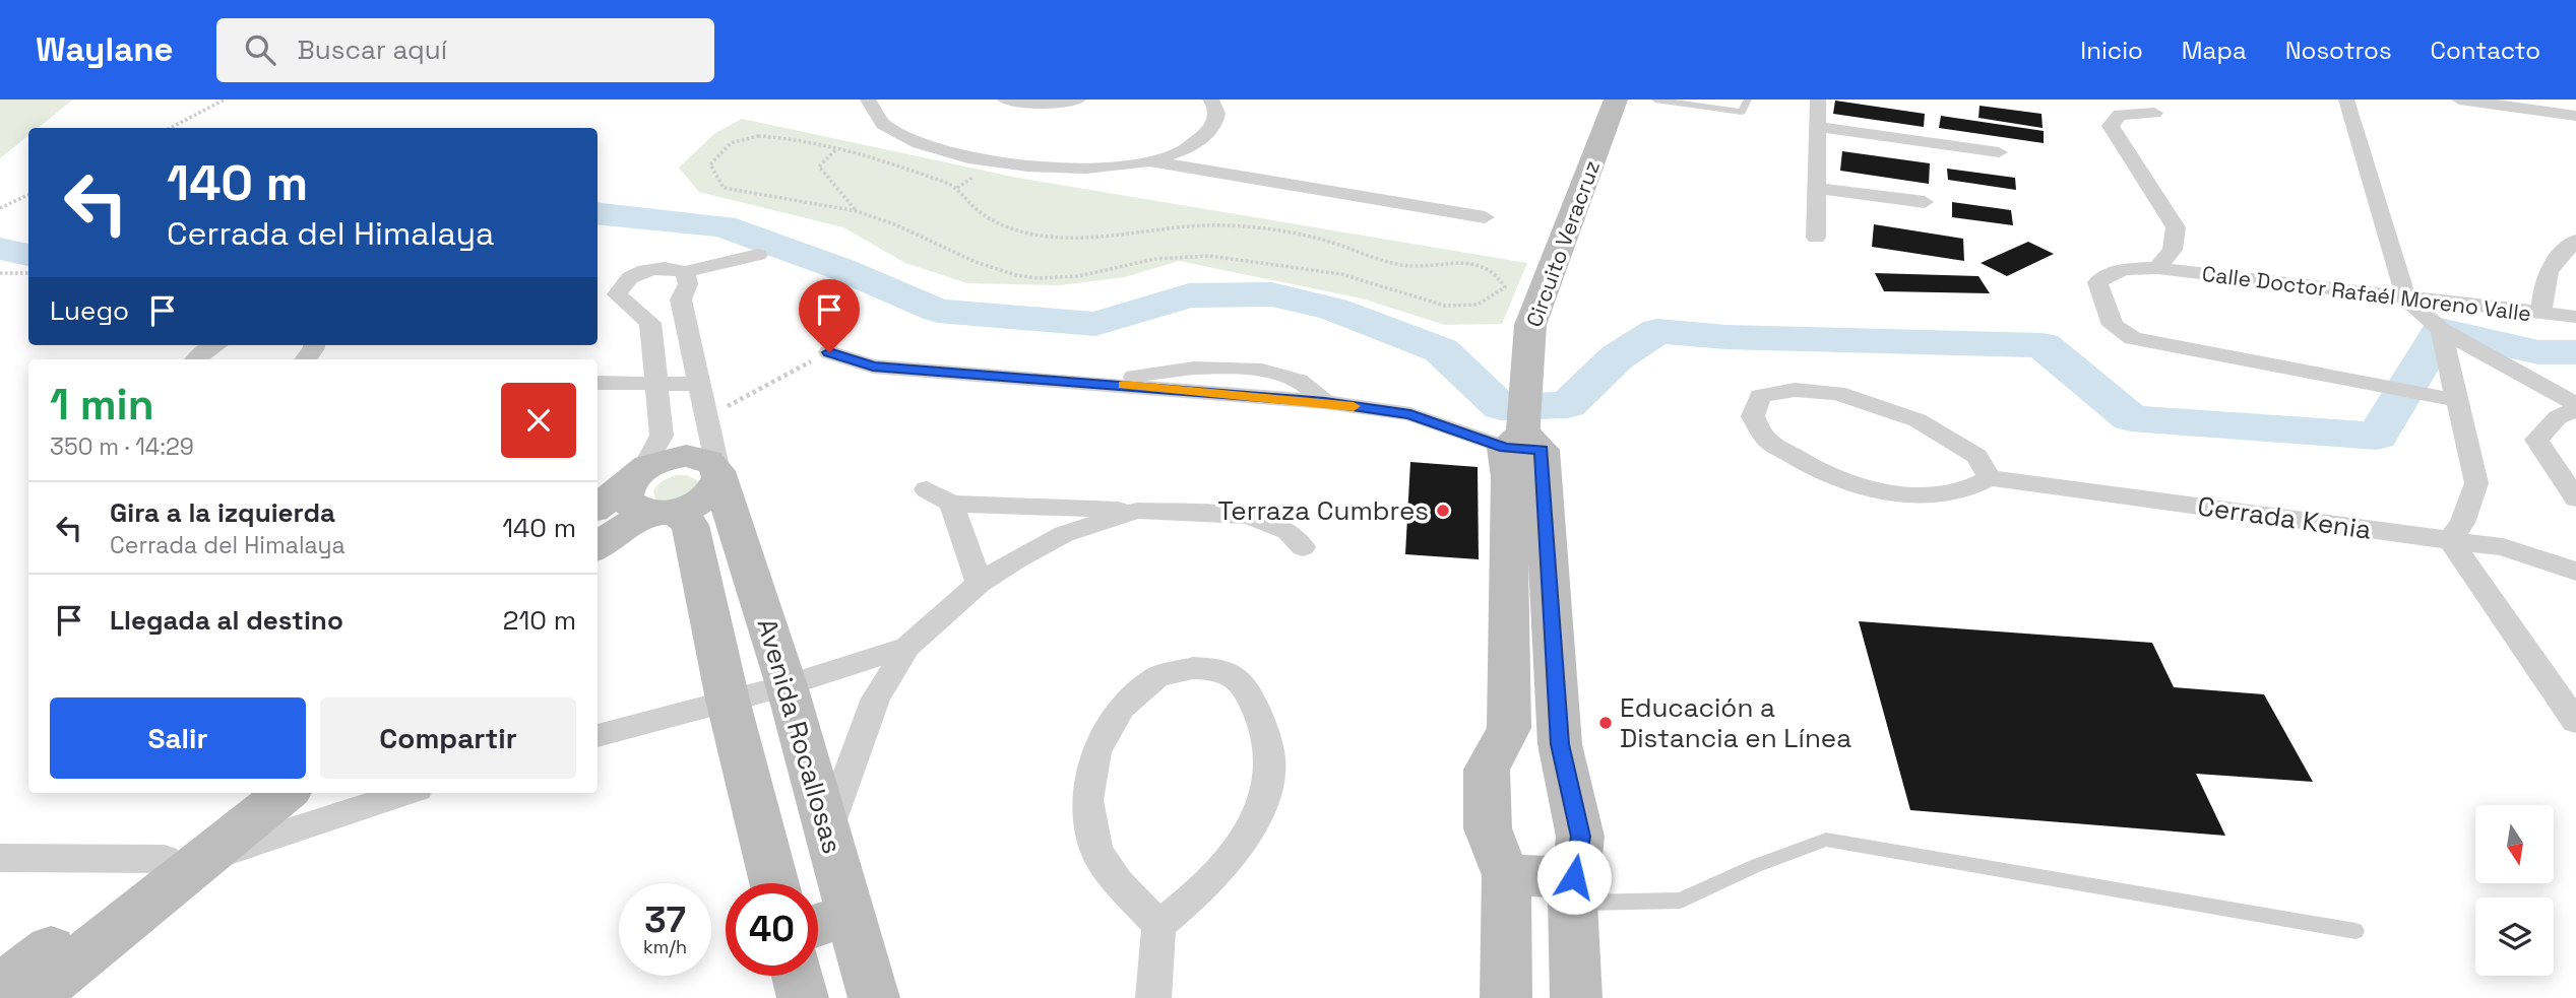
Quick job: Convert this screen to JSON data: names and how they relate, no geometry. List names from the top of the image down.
{
  "streets": {
    "street": [
      "Circuito Veracruz",
      "Calle Doctor Rafaél Moreno Valle",
      "Cerrada Kenia",
      "Avenida Rocallosas"
    ]
  },
  "places": ["Terraza Cumbres", "Educación a Distancia en Línea"],
  "north": "bottom",
  "page": {
    "header": "Waylane",
    "search": "Buscar aquí",
    "nav": [
      "Inicio",
      "Mapa",
      "Nosotros",
      "Contacto"
    ],
    "turn": ["140 m", "Cerrada del Himalaya"],
    "then": "Luego",
    "heading": ["1 min", "350 m · 14:29"],
    "list": [
      {
        "name": "Gira a la izquierda",
        "note": "Cerrada del Himalaya",
        "value": "140 m"
      },
      {
        "name": "Llegada al destino",
        "value": "210 m"
      }
    ],
    "buttons": ["Salir", "Compartir"],
    "speed": "37 km/h",
    "limit": "40"
  }
}
